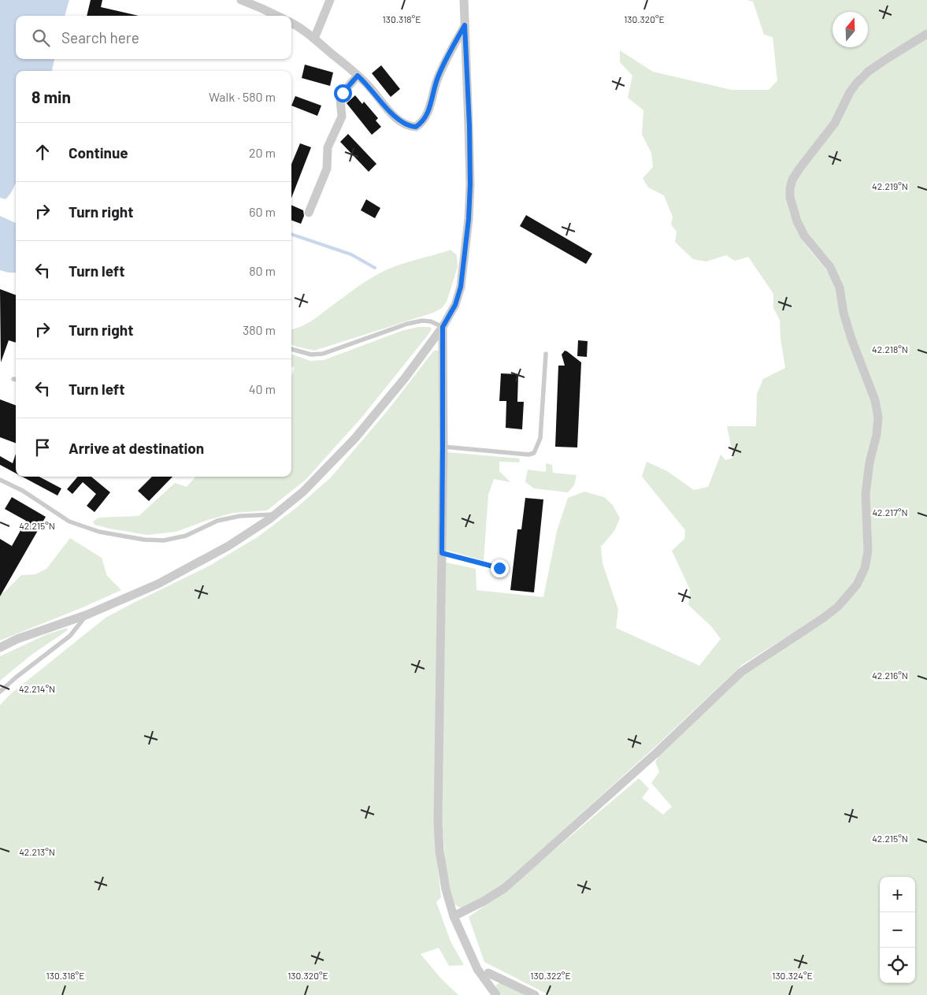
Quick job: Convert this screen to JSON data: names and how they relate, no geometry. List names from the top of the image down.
{
  "north": "top",
  "page": {
    "search": "Search here",
    "heading": ["8 min", "Walk · 580 m"],
    "list": [
      ["Continue", "20 m"],
      ["Turn right", "60 m"],
      ["Turn left", "80 m"],
      ["Turn right", "380 m"],
      ["Turn left", "40 m"],
      "Arrive at destination"
    ],
    "map_buttons": ["+", "−"]
  },
  "coordinates": [
    "130.318°E",
    "130.320°E",
    "42.219°N",
    "42.218°N",
    "42.217°N",
    "42.215°N",
    "42.216°N",
    "42.214°N",
    "42.213°N",
    "130.322°E",
    "130.324°E"
  ]
}
